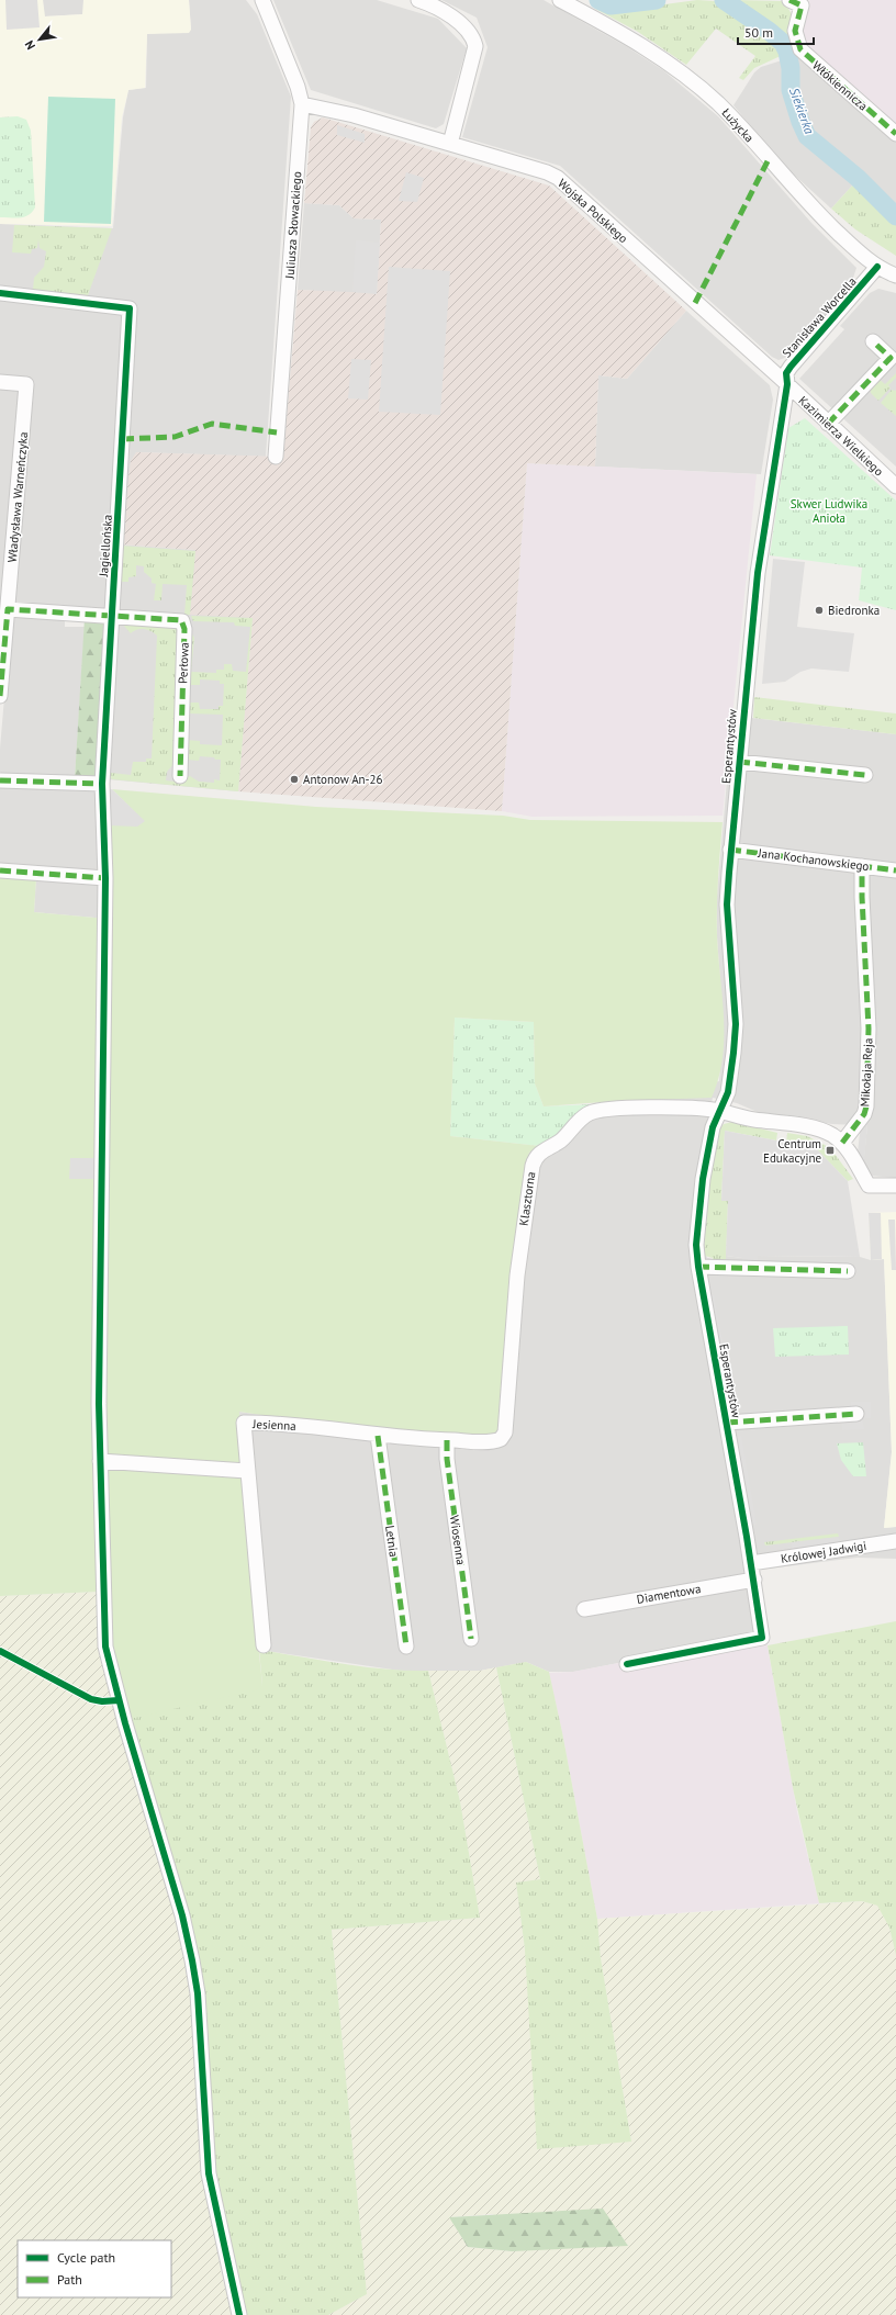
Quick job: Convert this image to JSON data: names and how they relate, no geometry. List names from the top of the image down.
{
  "streets": {
    "street": [
      "Włókiennicza",
      "Łużycka",
      "Wojska Polskiego",
      "Juliusza Słowackiego",
      "Stanisława Worcella",
      "Kazimierza Wielkiego",
      "Władysława Warneńczyka",
      "Jagiellońska",
      "Perłowa",
      "Esperantystów",
      "Jana Kochanowskiego",
      "Mikołaja Reja",
      "Klasztorna",
      "Jesienna",
      "Wiosenna",
      "Letnia",
      "Królowej Jadwigi",
      "Diamentowa"
    ]
  },
  "crossings": [
    ["Łużycka", "Stanisława Worcella"],
    ["Wojska Polskiego", "Juliusza Słowackiego"],
    ["Wojska Polskiego", "Stanisława Worcella"],
    ["Wojska Polskiego", "Kazimierza Wielkiego"],
    ["Wojska Polskiego", "Esperantystów"],
    ["Stanisława Worcella", "Kazimierza Wielkiego"],
    ["Stanisława Worcella", "Esperantystów"],
    ["Kazimierza Wielkiego", "Esperantystów"],
    ["Jagiellońska", "Perłowa"],
    ["Esperantystów", "Jana Kochanowskiego"],
    ["Esperantystów", "Klasztorna"],
    ["Esperantystów", "Królowej Jadwigi"],
    ["Esperantystów", "Diamentowa"],
    ["Jana Kochanowskiego", "Mikołaja Reja"],
    ["Klasztorna", "Jesienna"],
    ["Jesienna", "Wiosenna"],
    ["Jesienna", "Letnia"]
  ],
  "water": ["Siekierka"],
  "parks": ["Skwer Ludwika Anioła"],
  "places": {
    "other": ["Biedronka", "Antonow An-26"],
    "transit": ["Centrum Edukacyjne"]
  },
  "legend": ["Cycle path", "Path"],
  "scale_bar": "50 m",
  "north": "bottom left"
}
